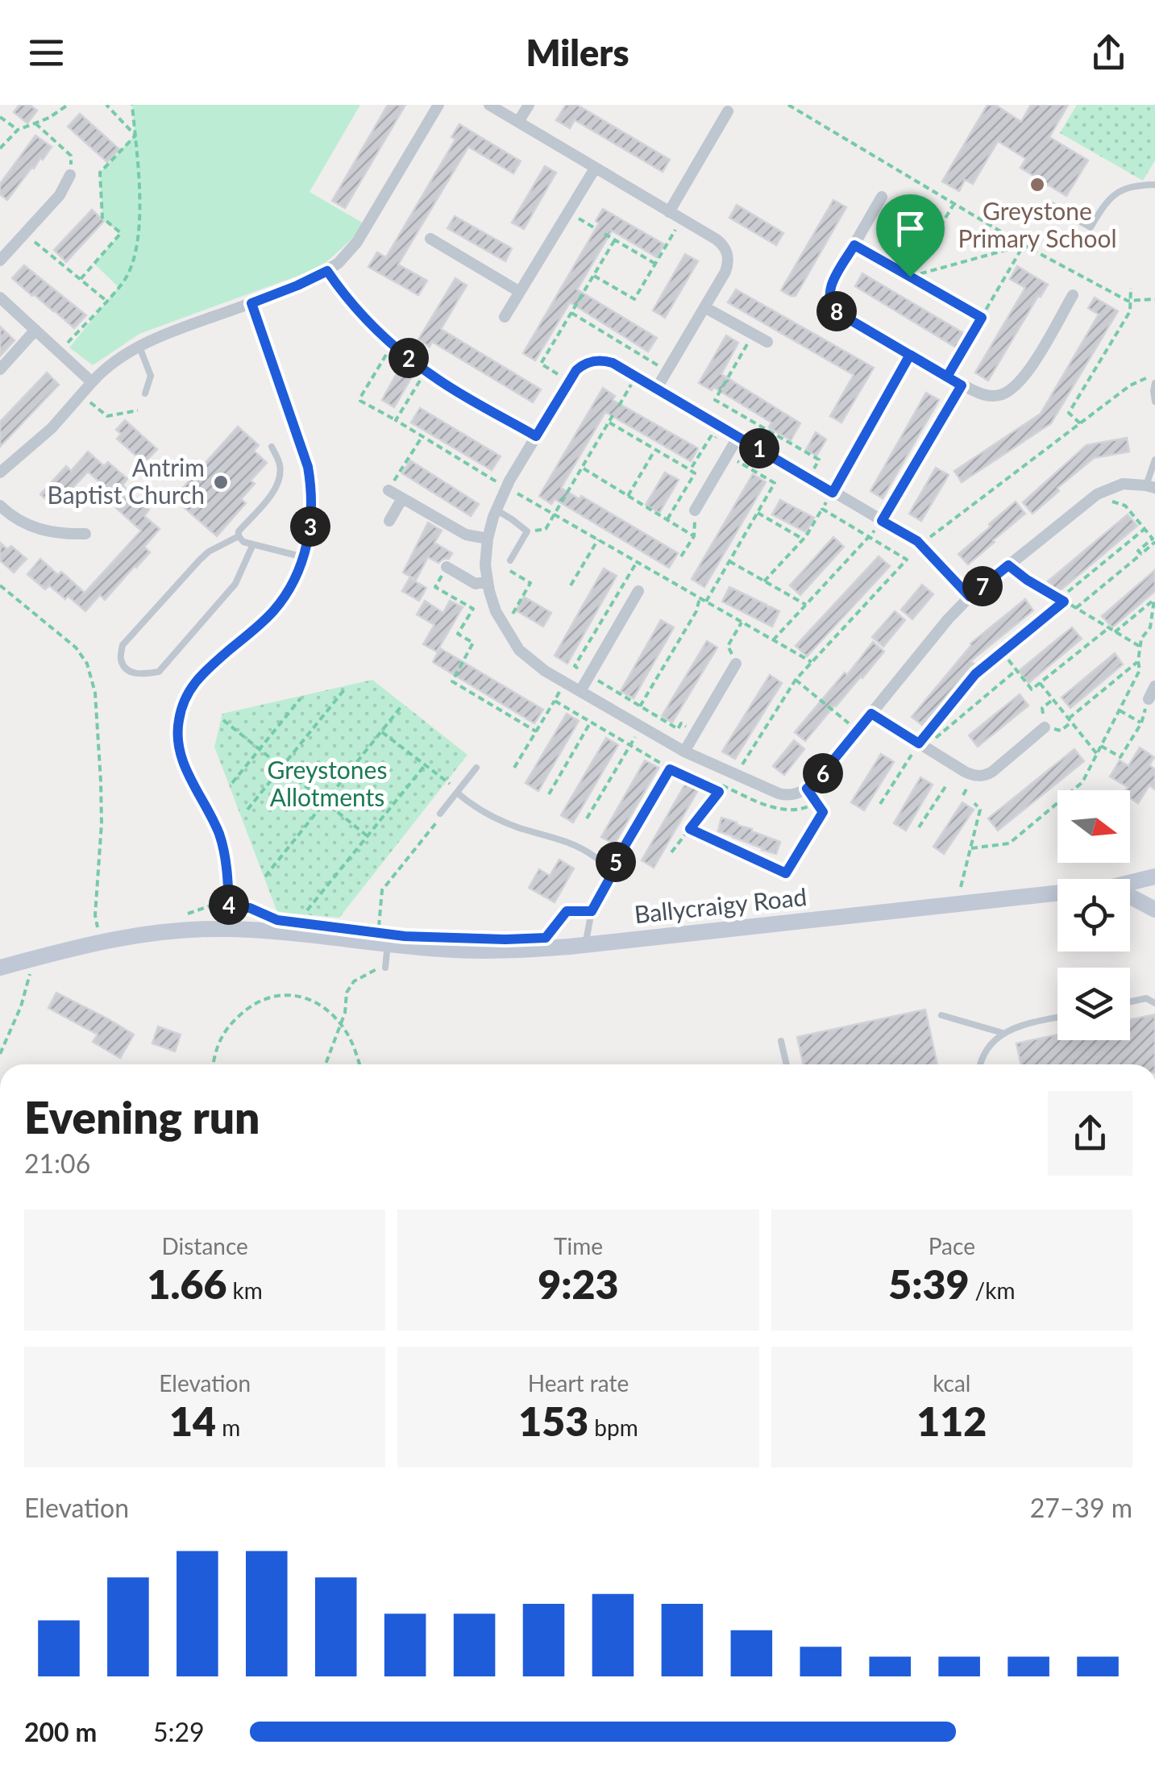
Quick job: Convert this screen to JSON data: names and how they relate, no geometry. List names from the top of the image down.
{
  "streets": {
    "main road": ["Ballycraigy Road"]
  },
  "parks": ["Greystones Allotments"],
  "places": ["Greystone Primary School", "Antrim Baptist Church"],
  "north": "right",
  "page": {
    "header": "Milers",
    "pins": [
      "8",
      "2",
      "1",
      "3",
      "7",
      "6",
      "5",
      "4"
    ],
    "heading": ["Evening run", "21:06"],
    "stats": [
      ["Distance", "1.66 km"],
      ["Time", "9:23"],
      ["Pace", "5:39 /km"],
      ["Elevation", "14 m"],
      ["Heart rate", "153 bpm"],
      ["kcal", "112"]
    ],
    "chart": ["Elevation", "27–39 m"],
    "list": [
      {
        "name": "200 m",
        "note": "5:29"
      }
    ]
  }
}
